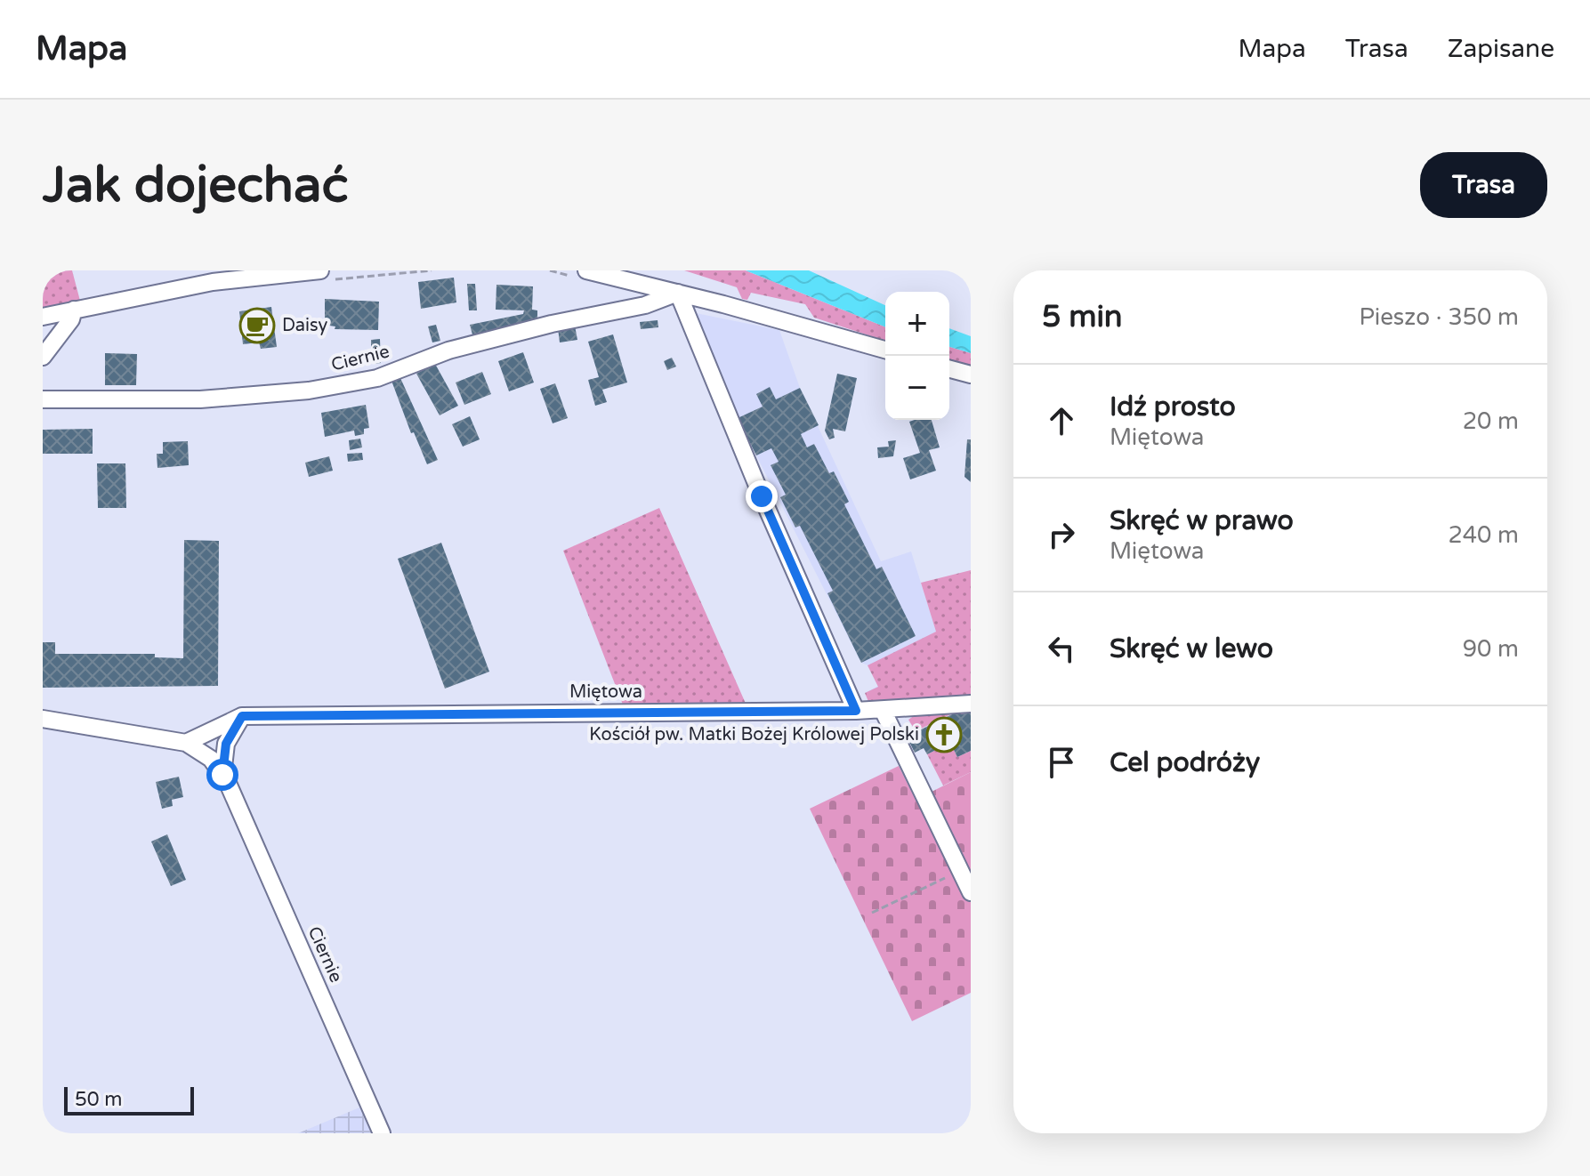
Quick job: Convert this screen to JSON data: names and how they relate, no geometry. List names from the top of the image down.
{
  "streets": {
    "street": ["Ciernie", "Miętowa"]
  },
  "crossings": [
    ["Ciernie", "Miętowa"]
  ],
  "places": {
    "cafe": ["Daisy"],
    "church": ["Kościół pw. Matki Bożej Królowej Polski"]
  },
  "scale_bar": "50 m",
  "page": {
    "header": "Mapa",
    "nav": ["Mapa", "Trasa", "Zapisane"],
    "buttons": "Trasa",
    "title": "Jak dojechać",
    "heading": ["5 min", "Pieszo · 350 m"],
    "map_buttons": ["+", "−"],
    "list": [
      ["Idź prosto", "Miętowa", "20 m"],
      ["Skręć w prawo", "Miętowa", "240 m"],
      ["Skręć w lewo", "90 m"],
      "Cel podróży"
    ],
    "scale": "50 m"
  }
}
